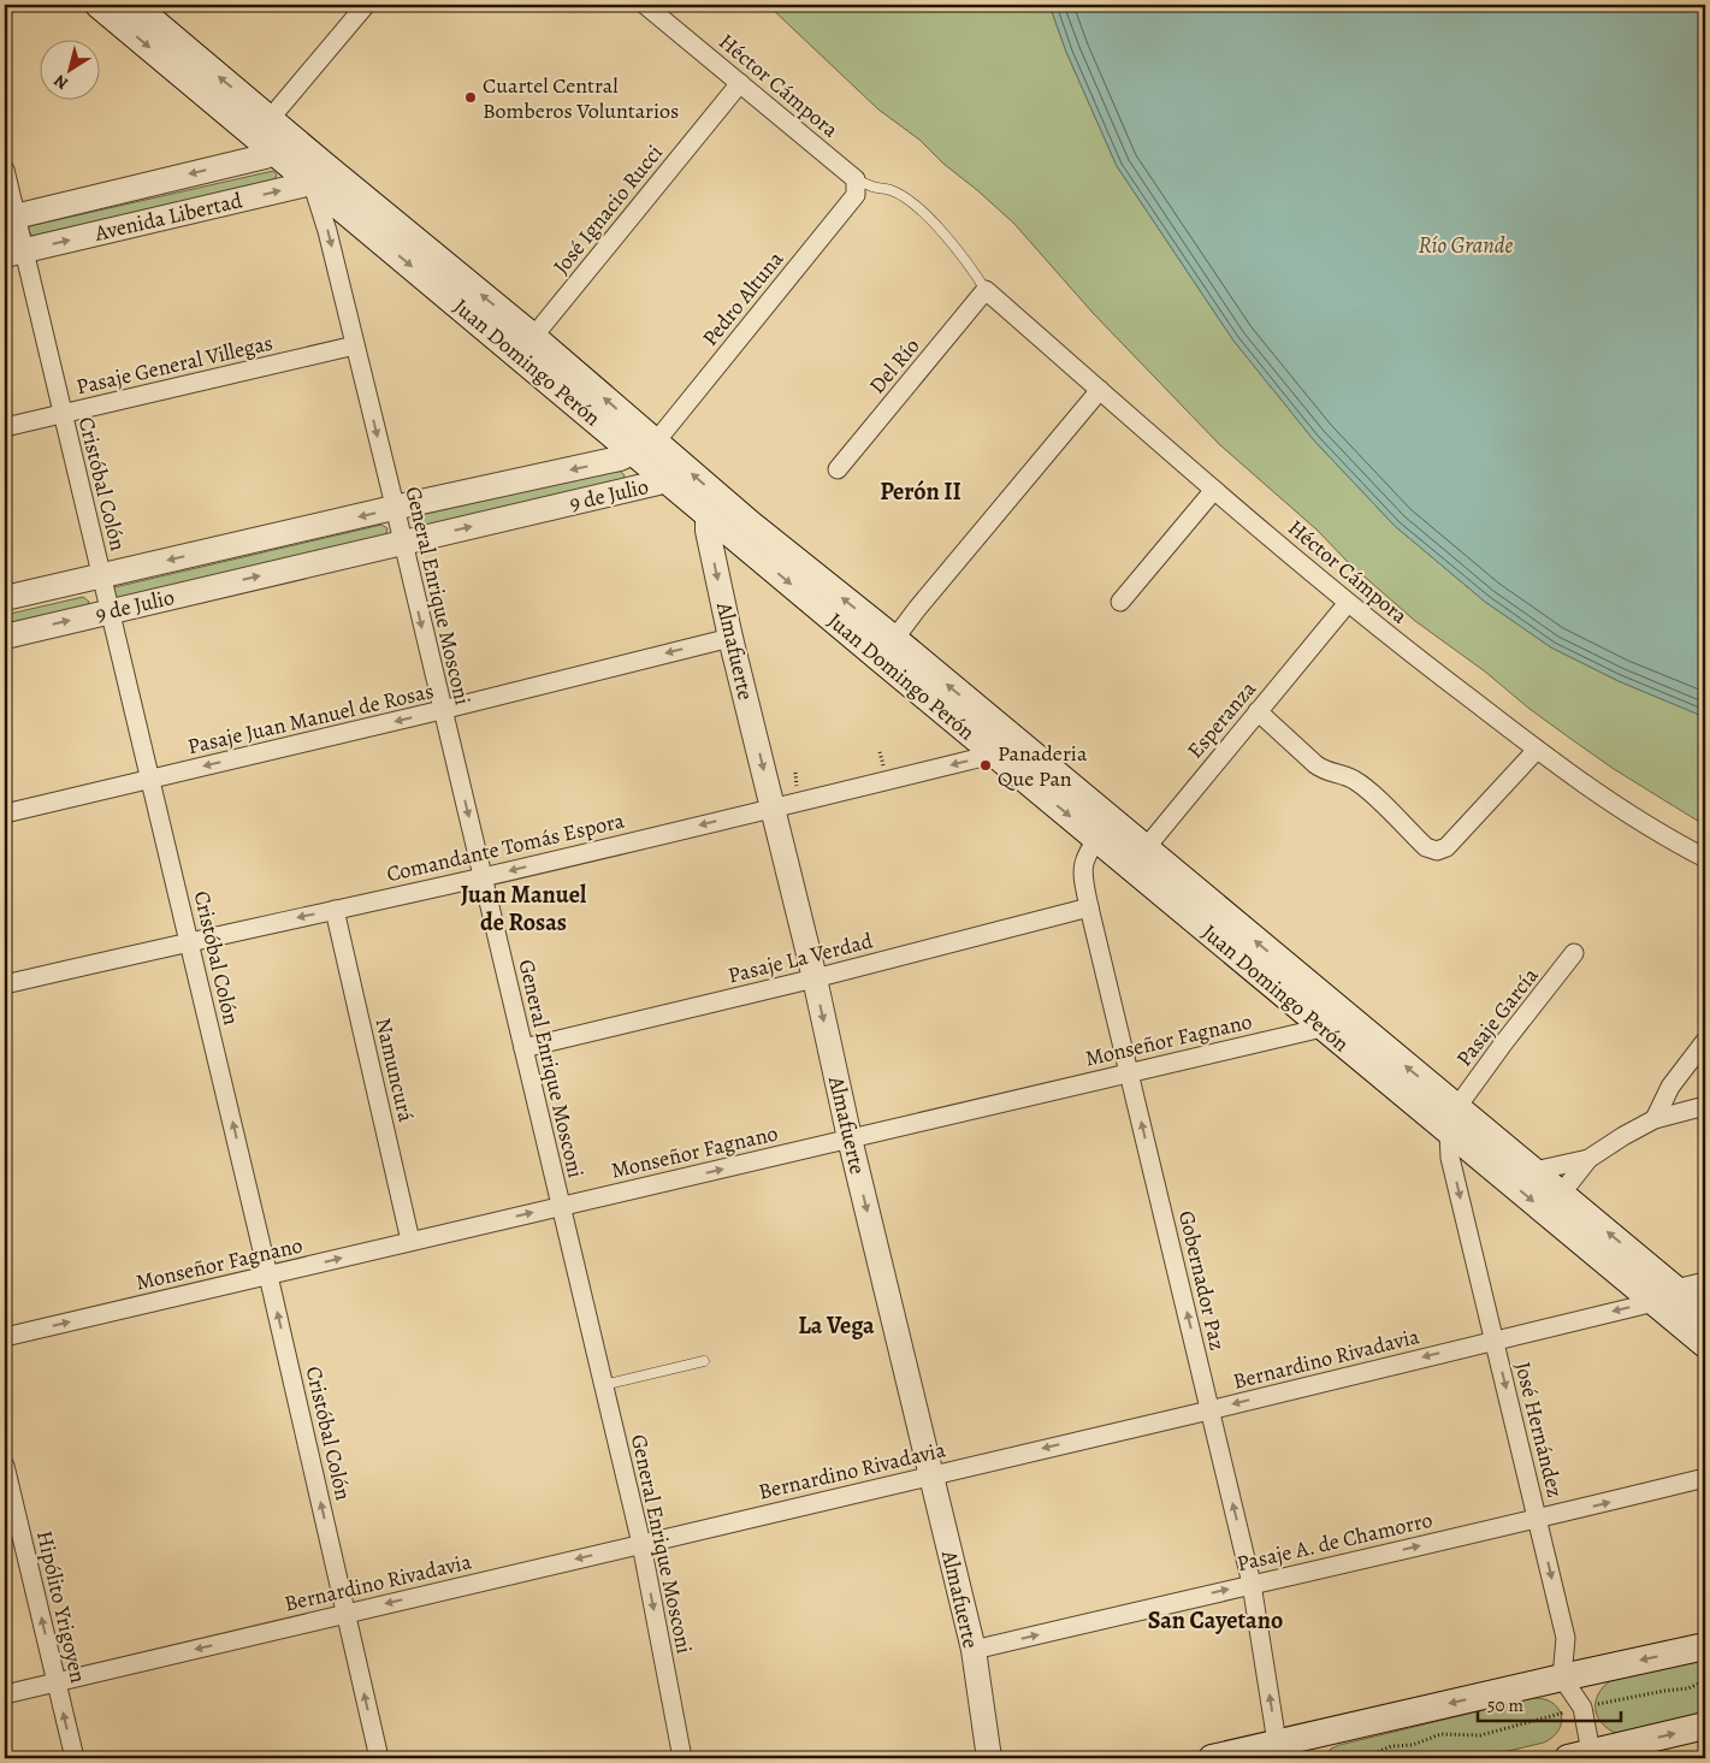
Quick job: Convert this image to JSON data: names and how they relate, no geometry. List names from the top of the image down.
{
  "streets": {
    "main road": ["Juan Domingo Perón"],
    "street": [
      "Héctor Cámpora",
      "José Ignacio Rucci",
      "Avenida Libertad",
      "Pedro Altuna",
      "Pasaje General Villegas",
      "Del Río",
      "Cristóbal Colón",
      "9 de Julio",
      "General Enrique Mosconi",
      "Almafuerte",
      "Pasaje Juan Manuel de Rosas",
      "Esperanza",
      "Comandante Tomás Espora",
      "Pasaje La Verdad",
      "Pasaje García",
      "Monseñor Fagnano",
      "Namuncurá",
      "Gobernador Paz",
      "Bernardino Rivadavia",
      "José Hernández",
      "Pasaje A. de Chamorro",
      "Hipólito Yrigoyen"
    ]
  },
  "crossings": [
    ["Héctor Cámpora", "José Ignacio Rucci"],
    ["Héctor Cámpora", "Pedro Altuna"],
    ["Héctor Cámpora", "Del Río"],
    ["Héctor Cámpora", "Esperanza"],
    ["José Ignacio Rucci", "Juan Domingo Perón"],
    ["Avenida Libertad", "Juan Domingo Perón"],
    ["Avenida Libertad", "Cristóbal Colón"],
    ["Avenida Libertad", "General Enrique Mosconi"],
    ["Pedro Altuna", "Juan Domingo Perón"],
    ["Pedro Altuna", "9 de Julio"],
    ["Juan Domingo Perón", "9 de Julio"],
    ["Juan Domingo Perón", "General Enrique Mosconi"],
    ["Juan Domingo Perón", "Almafuerte"],
    ["Juan Domingo Perón", "Esperanza"],
    ["Juan Domingo Perón", "Comandante Tomás Espora"],
    ["Juan Domingo Perón", "Pasaje García"],
    ["Juan Domingo Perón", "Monseñor Fagnano"],
    ["Juan Domingo Perón", "Gobernador Paz"],
    ["Juan Domingo Perón", "Bernardino Rivadavia"],
    ["Juan Domingo Perón", "José Hernández"],
    ["Pasaje General Villegas", "Cristóbal Colón"],
    ["Pasaje General Villegas", "General Enrique Mosconi"],
    ["Cristóbal Colón", "9 de Julio"],
    ["Cristóbal Colón", "Pasaje Juan Manuel de Rosas"],
    ["Cristóbal Colón", "Comandante Tomás Espora"],
    ["Cristóbal Colón", "Monseñor Fagnano"],
    ["Cristóbal Colón", "Bernardino Rivadavia"],
    ["9 de Julio", "General Enrique Mosconi"],
    ["General Enrique Mosconi", "Pasaje Juan Manuel de Rosas"],
    ["General Enrique Mosconi", "Comandante Tomás Espora"],
    ["General Enrique Mosconi", "Pasaje La Verdad"],
    ["General Enrique Mosconi", "Monseñor Fagnano"],
    ["General Enrique Mosconi", "Bernardino Rivadavia"],
    ["Almafuerte", "Pasaje Juan Manuel de Rosas"],
    ["Almafuerte", "Comandante Tomás Espora"],
    ["Almafuerte", "Pasaje La Verdad"],
    ["Almafuerte", "Monseñor Fagnano"],
    ["Almafuerte", "Bernardino Rivadavia"],
    ["Almafuerte", "Pasaje A. de Chamorro"],
    ["Comandante Tomás Espora", "Namuncurá"],
    ["Pasaje La Verdad", "Gobernador Paz"],
    ["Pasaje García", "José Hernández"],
    ["Monseñor Fagnano", "Namuncurá"],
    ["Monseñor Fagnano", "Gobernador Paz"],
    ["Gobernador Paz", "Bernardino Rivadavia"],
    ["Gobernador Paz", "Pasaje A. de Chamorro"],
    ["Bernardino Rivadavia", "José Hernández"],
    ["Bernardino Rivadavia", "Hipólito Yrigoyen"],
    ["José Hernández", "Pasaje A. de Chamorro"]
  ],
  "one_way": [
    "Cristóbal Colón",
    "General Enrique Mosconi",
    "Almafuerte",
    "Pasaje Juan Manuel de Rosas",
    "Comandante Tomás Espora",
    "Monseñor Fagnano",
    "Gobernador Paz",
    "Bernardino Rivadavia",
    "José Hernández",
    "Pasaje A. de Chamorro",
    "Hipólito Yrigoyen"
  ],
  "districts": [
    "Perón II",
    "Juan Manuel de Rosas",
    "La Vega",
    "San Cayetano"
  ],
  "water": ["Río Grande"],
  "places": ["Cuartel Central Bomberos Voluntarios", "Panaderia Que Pan"],
  "scale_bar": "50 m",
  "north": "bottom left"
}
